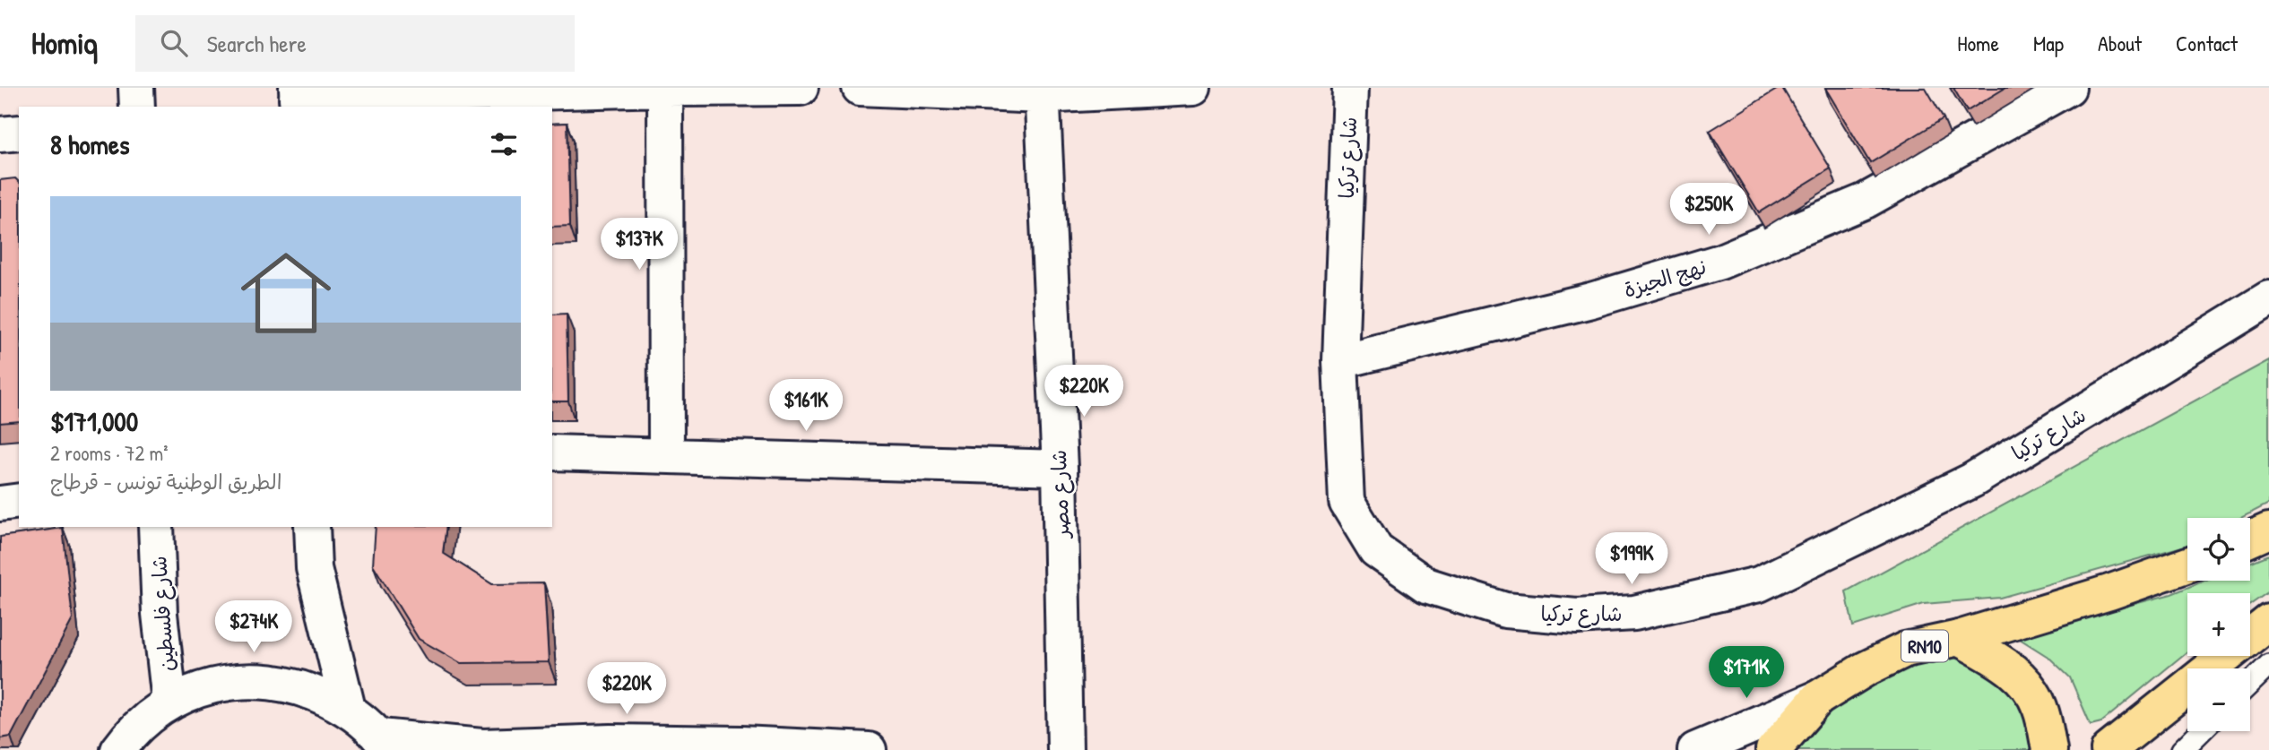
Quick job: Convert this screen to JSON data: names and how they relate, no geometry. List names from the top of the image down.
{
  "streets": {
    "main road": ["RN10"],
    "street": [
      "شارع تركيا",
      "نهج الجيزة",
      "شارع مصر",
      "شارع فلسطين"
    ]
  },
  "crossings": [
    ["شارع تركيا", "نهج الجيزة"]
  ],
  "page": {
    "header": "Homiq",
    "search": "Search here",
    "nav": [
      "Home",
      "Map",
      "About",
      "Contact"
    ],
    "heading": "8 homes",
    "list": [
      {
        "name": "$171,000",
        "note": "2 rooms · 72 m² · الطريق الوطنية تونس - قرطاج"
      }
    ],
    "price": [
      "$250K",
      "$137K",
      "$220K",
      "$161K",
      "$199K",
      "$274K",
      "$171K",
      "$220K"
    ],
    "map_buttons": ["+", "−"]
  }
}
